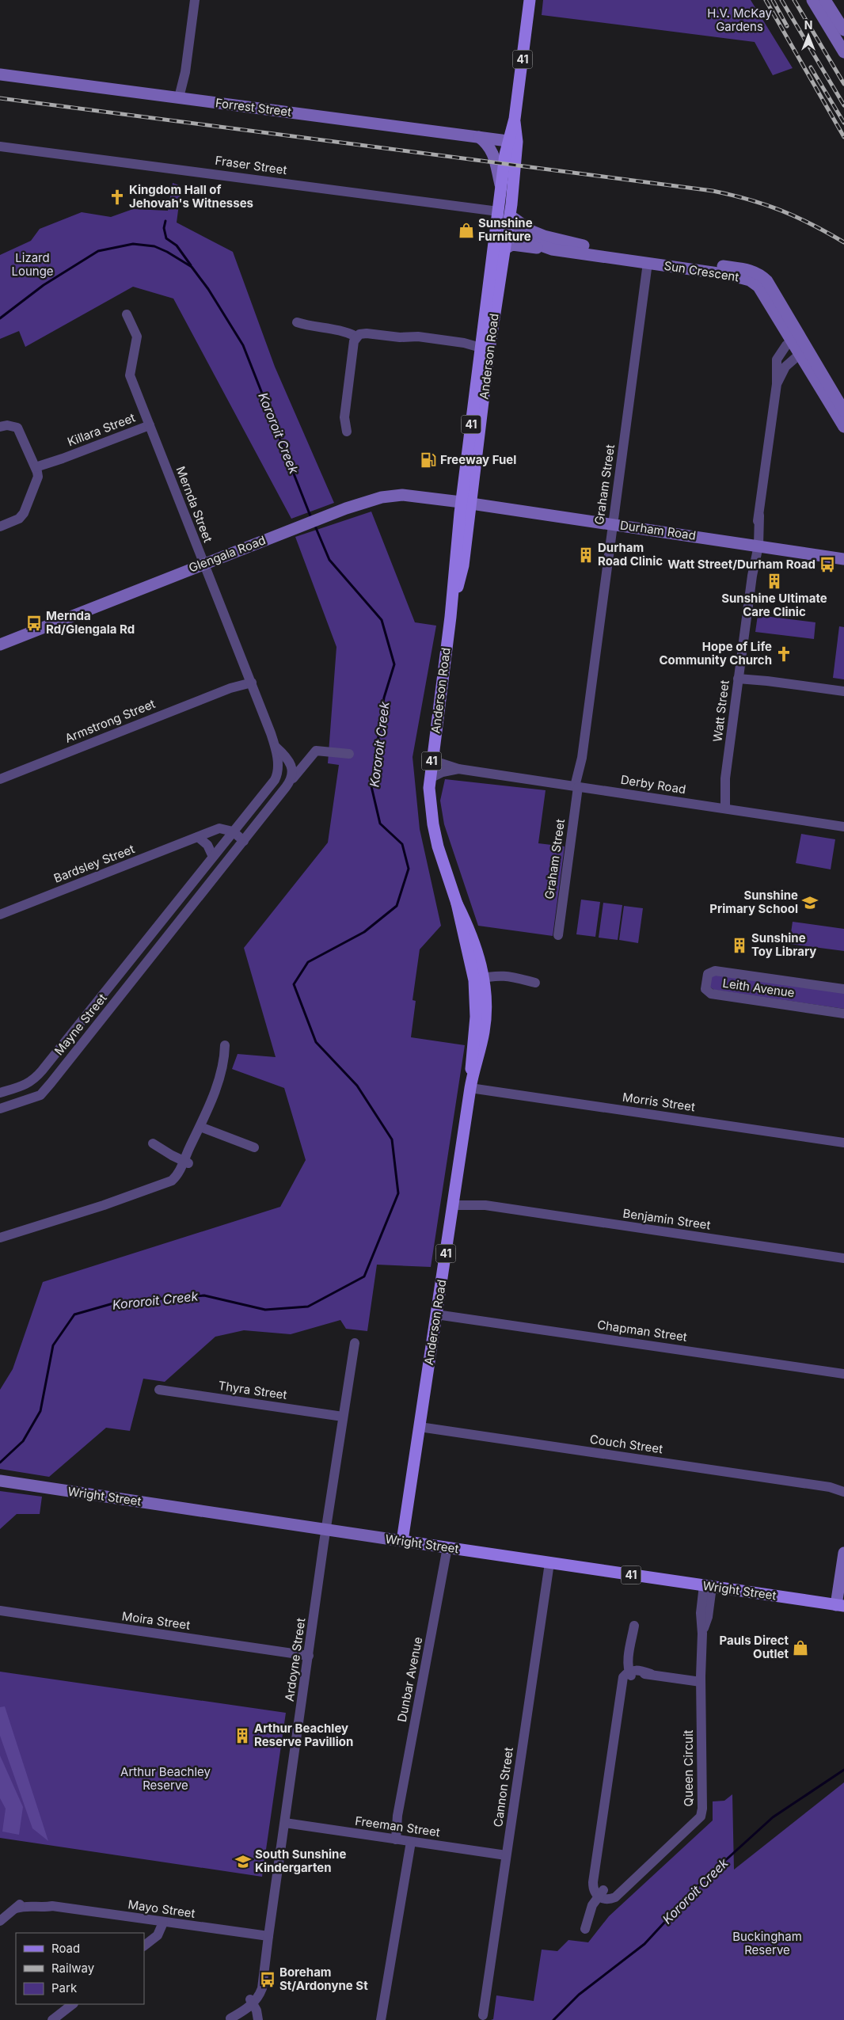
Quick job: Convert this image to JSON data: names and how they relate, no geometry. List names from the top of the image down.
{
  "streets": {
    "main road": ["41", "Anderson Road", "Wright Street"],
    "street": [
      "Forrest Street",
      "Fraser Street",
      "Sun Crescent",
      "Killara Street",
      "Graham Street",
      "Mernda Street",
      "Durham Road",
      "Glengala Road",
      "Watt Street",
      "Armstrong Street",
      "Derby Road",
      "Bardsley Street",
      "Leith Avenue",
      "Mayne Street",
      "Morris Street",
      "Benjamin Street",
      "Chapman Street",
      "Thyra Street",
      "Couch Street",
      "Moira Street",
      "Ardoyne Street",
      "Dunbar Avenue",
      "Queen Circuit",
      "Cannon Street",
      "Freeman Street",
      "Mayo Street"
    ]
  },
  "crossings": [
    ["Forrest Street", "Anderson Road"],
    ["Fraser Street", "Sun Crescent"],
    ["Fraser Street", "Anderson Road"],
    ["Sun Crescent", "Anderson Road"],
    ["Sun Crescent", "Graham Street"],
    ["Sun Crescent", "Watt Street"],
    ["Anderson Road", "Durham Road"],
    ["Anderson Road", "Glengala Road"],
    ["Anderson Road", "Derby Road"],
    ["Anderson Road", "Morris Street"],
    ["Anderson Road", "Benjamin Street"],
    ["Anderson Road", "Chapman Street"],
    ["Anderson Road", "Couch Street"],
    ["Anderson Road", "Wright Street"],
    ["Killara Street", "Mernda Street"],
    ["Graham Street", "Durham Road"],
    ["Graham Street", "Derby Road"],
    ["Mernda Street", "Glengala Road"],
    ["Mernda Street", "Armstrong Street"],
    ["Mernda Street", "Mayne Street"],
    ["Durham Road", "Glengala Road"],
    ["Durham Road", "Watt Street"],
    ["Watt Street", "Derby Road"],
    ["Bardsley Street", "Mayne Street"],
    ["Thyra Street", "Ardoyne Street"],
    ["Wright Street", "Ardoyne Street"],
    ["Wright Street", "Dunbar Avenue"],
    ["Wright Street", "Queen Circuit"],
    ["Wright Street", "Cannon Street"],
    ["Moira Street", "Ardoyne Street"],
    ["Ardoyne Street", "Freeman Street"],
    ["Ardoyne Street", "Mayo Street"],
    ["Dunbar Avenue", "Freeman Street"],
    ["Cannon Street", "Freeman Street"]
  ],
  "water": ["Kororoit Creek"],
  "parks": [
    "H.V. McKay Gardens",
    "Lizard Lounge",
    "Arthur Beachley Reserve",
    "Buckingham Reserve"
  ],
  "places": {
    "church": ["Kingdom Hall of Jehovah's Witnesses", "Hope of Life Community Church"],
    "shop": ["Sunshine Furniture", "Pauls Direct Outlet"],
    "fuel station": ["Freeway Fuel"],
    "building": [
      "Durham Road Clinic",
      "Sunshine Ultimate Care Clinic",
      "Sunshine Toy Library",
      "Arthur Beachley Reserve Pavillion"
    ],
    "bus stop": ["Watt Street/Durham Road", "Mernda Rd/Glengala Rd", "Boreham St/Ardonyne St"],
    "school or university": ["Sunshine Primary School", "South Sunshine Kindergarten"]
  },
  "legend": ["Road", "Railway", "Park"],
  "north": "top"
}
